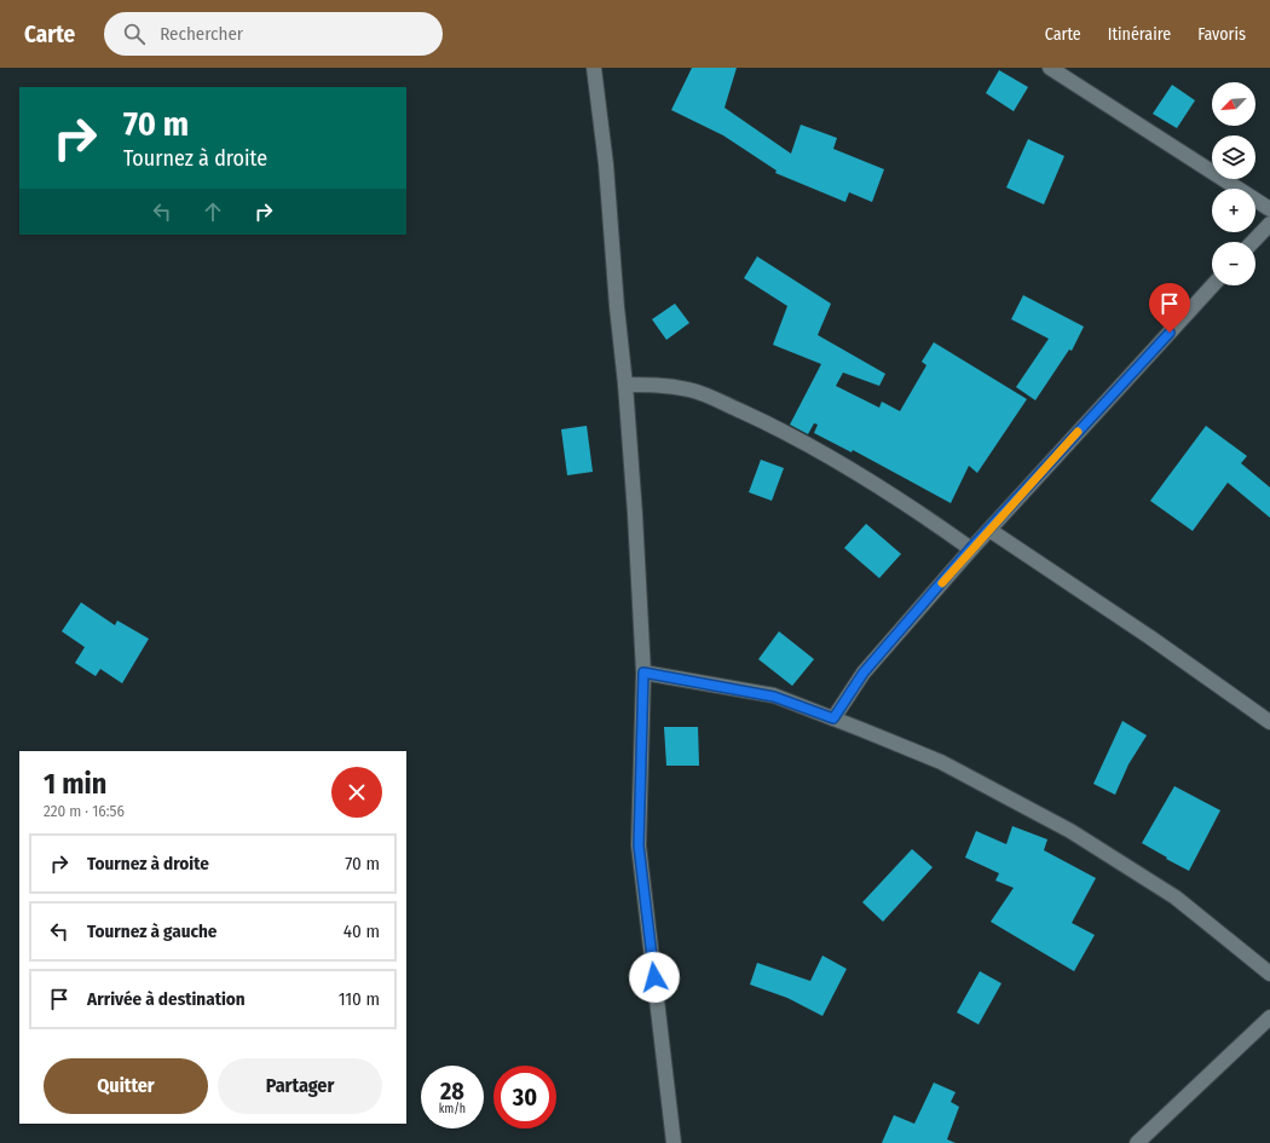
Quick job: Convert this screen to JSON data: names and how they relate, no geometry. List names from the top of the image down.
{
  "north": "bottom left",
  "page": {
    "header": "Carte",
    "search": "Rechercher",
    "nav": ["Carte", "Itinéraire", "Favoris"],
    "map_buttons": ["+", "−"],
    "turn": ["70 m", "Tournez à droite"],
    "heading": ["1 min", "220 m · 16:56"],
    "list": [
      {
        "name": "Tournez à droite",
        "value": "70 m"
      },
      {
        "name": "Tournez à gauche",
        "value": "40 m"
      },
      {
        "name": "Arrivée à destination",
        "value": "110 m"
      }
    ],
    "buttons": ["Quitter", "Partager"],
    "speed": "28 km/h",
    "limit": "30"
  }
}
